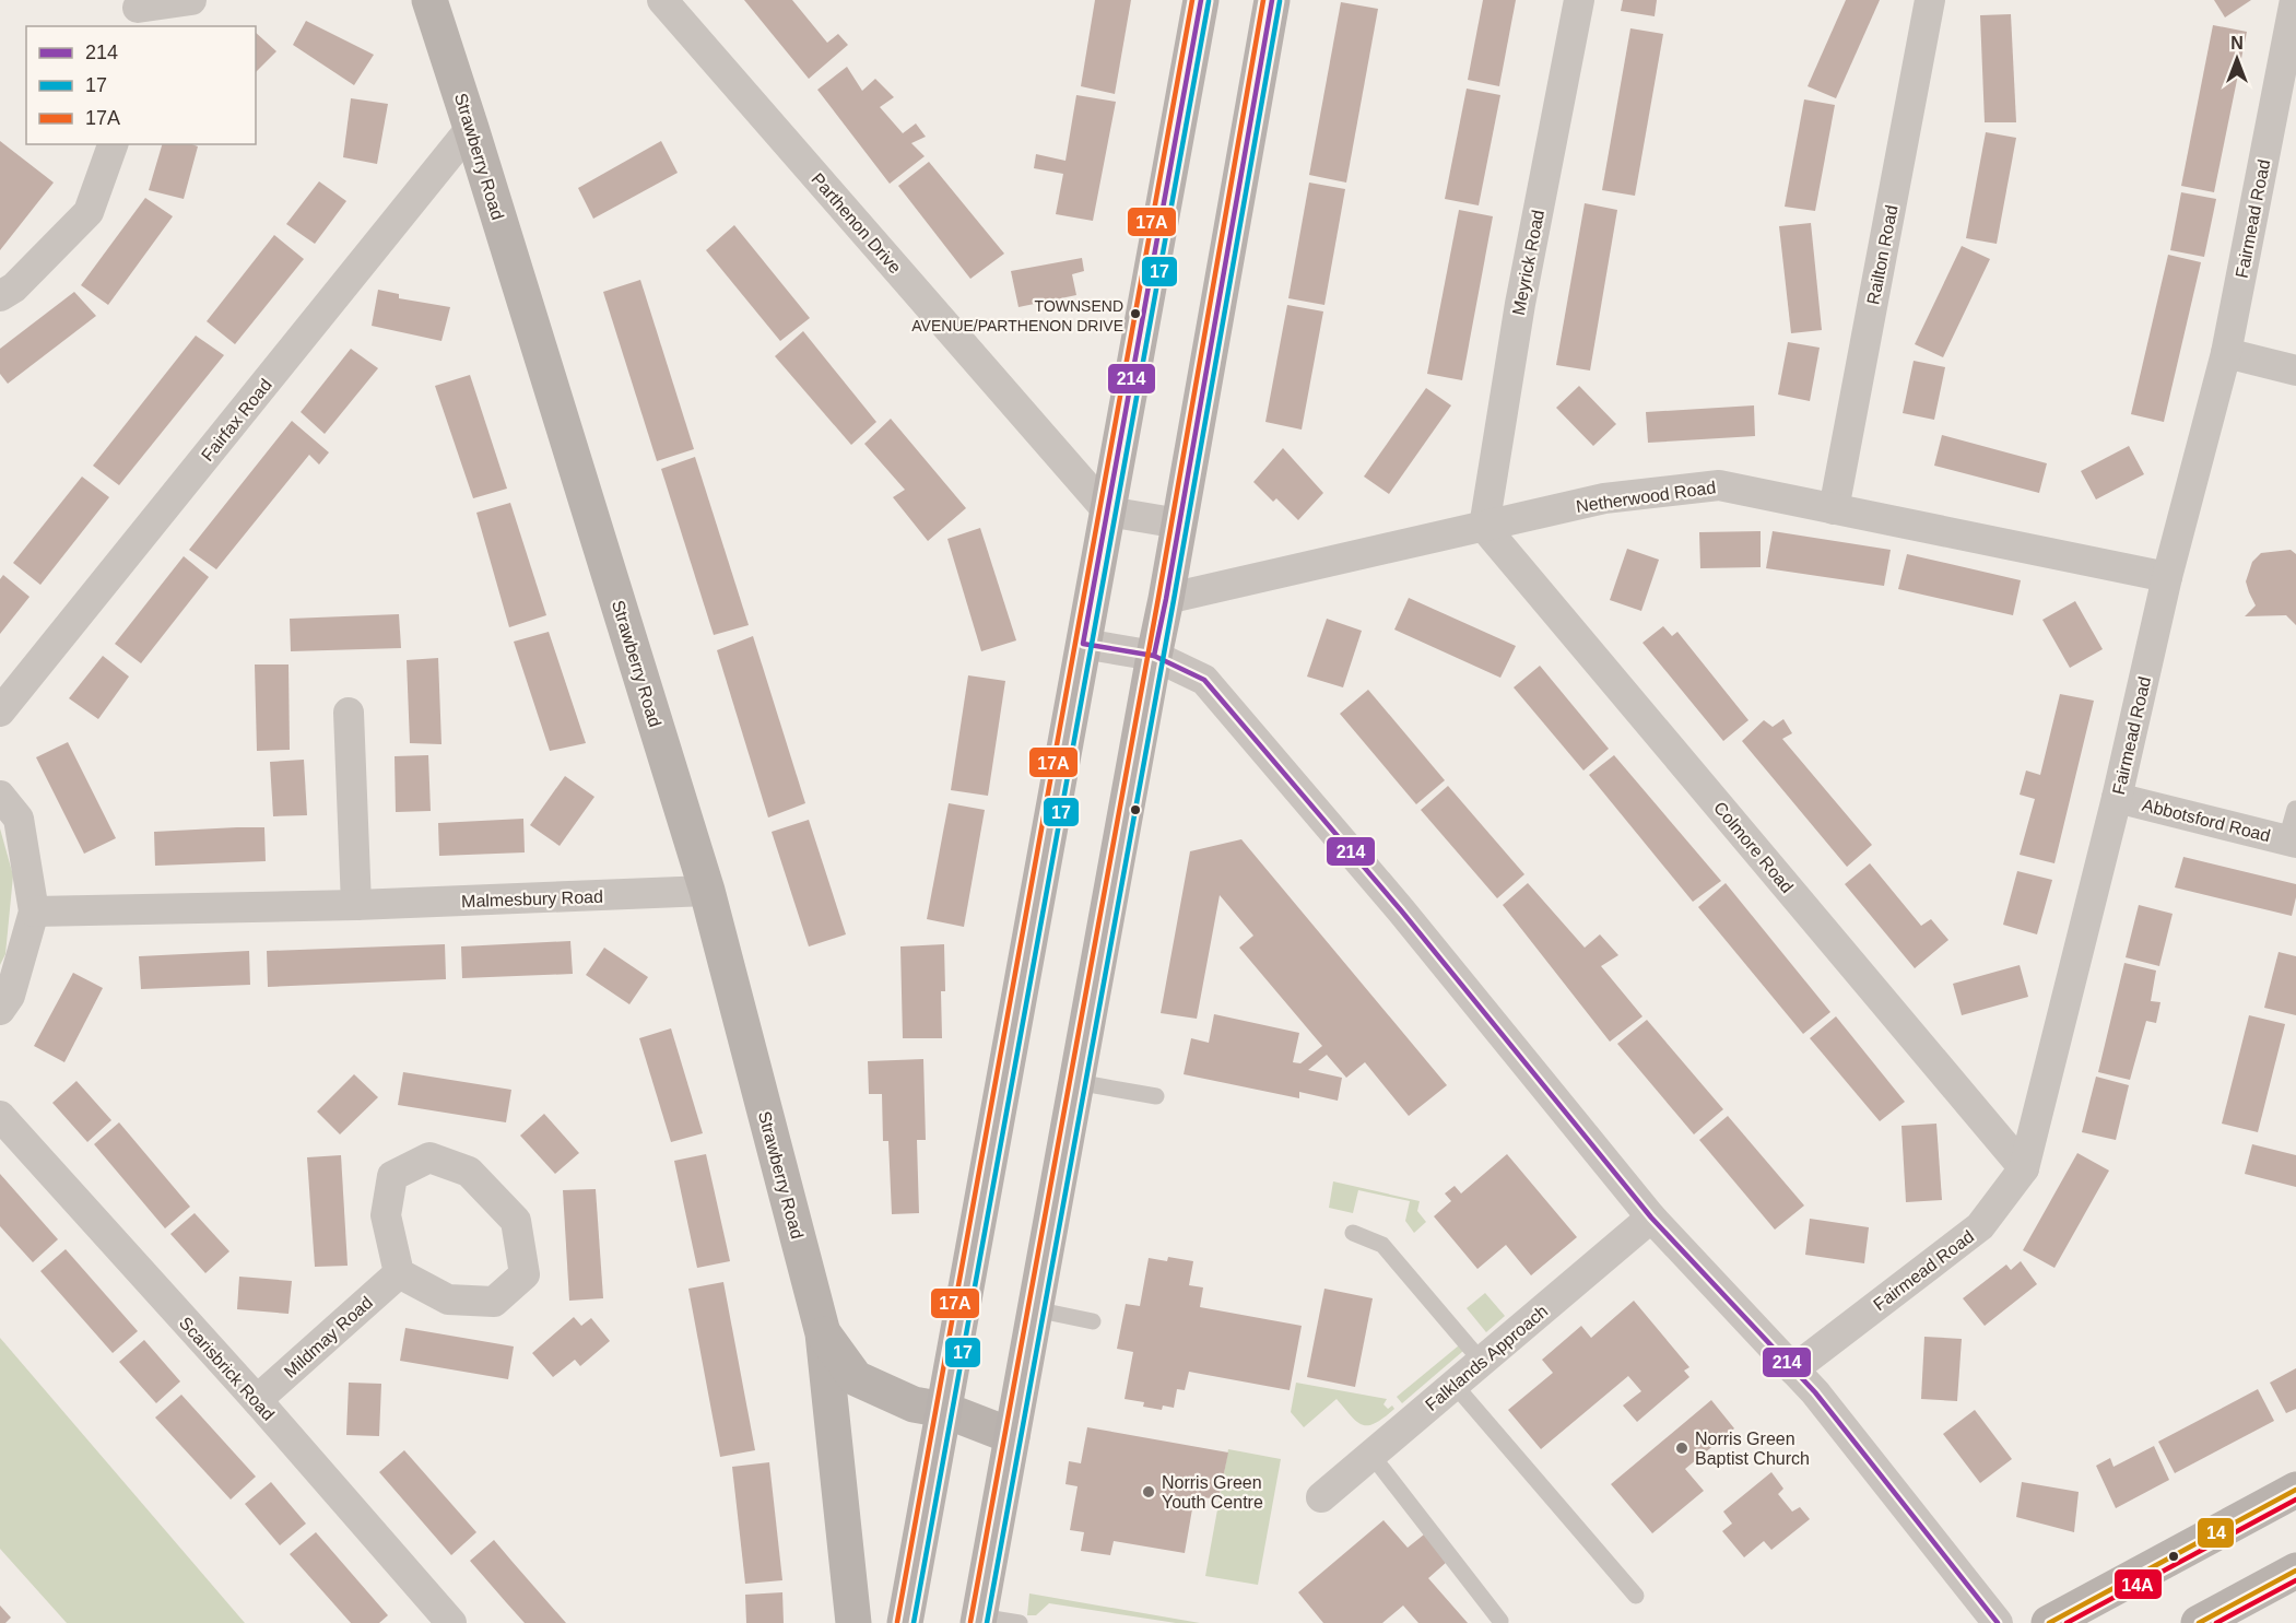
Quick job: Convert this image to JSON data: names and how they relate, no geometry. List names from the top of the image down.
{
  "streets": {
    "main road": ["Strawberry Road"],
    "street": [
      "Fairmead Road",
      "Parthenon Drive",
      "Railton Road",
      "Meyrick Road",
      "Fairfax Road",
      "Netherwood Road",
      "Abbotsford Road",
      "Colmore Road",
      "Malmesbury Road",
      "Mildmay Road",
      "Falklands Approach",
      "Scarisbrick Road"
    ]
  },
  "crossings": [
    ["Strawberry Road", "Fairfax Road"],
    ["Strawberry Road", "Malmesbury Road"],
    ["Fairmead Road", "Netherwood Road"],
    ["Fairmead Road", "Abbotsford Road"],
    ["Fairmead Road", "Colmore Road"],
    ["Railton Road", "Netherwood Road"],
    ["Meyrick Road", "Netherwood Road"],
    ["Meyrick Road", "Colmore Road"],
    ["Netherwood Road", "Colmore Road"],
    ["Mildmay Road", "Scarisbrick Road"]
  ],
  "places": ["TOWNSEND AVENUE/PARTHENON DRIVE", "Norris Green Baptist Church", "Norris Green Youth Centre"],
  "lines": [
    "transit line 214",
    "transit line 17A",
    "transit line 17",
    "transit line 14",
    "transit line 14A"
  ],
  "legend": ["214", "17", "17A"],
  "north": "top"
}
